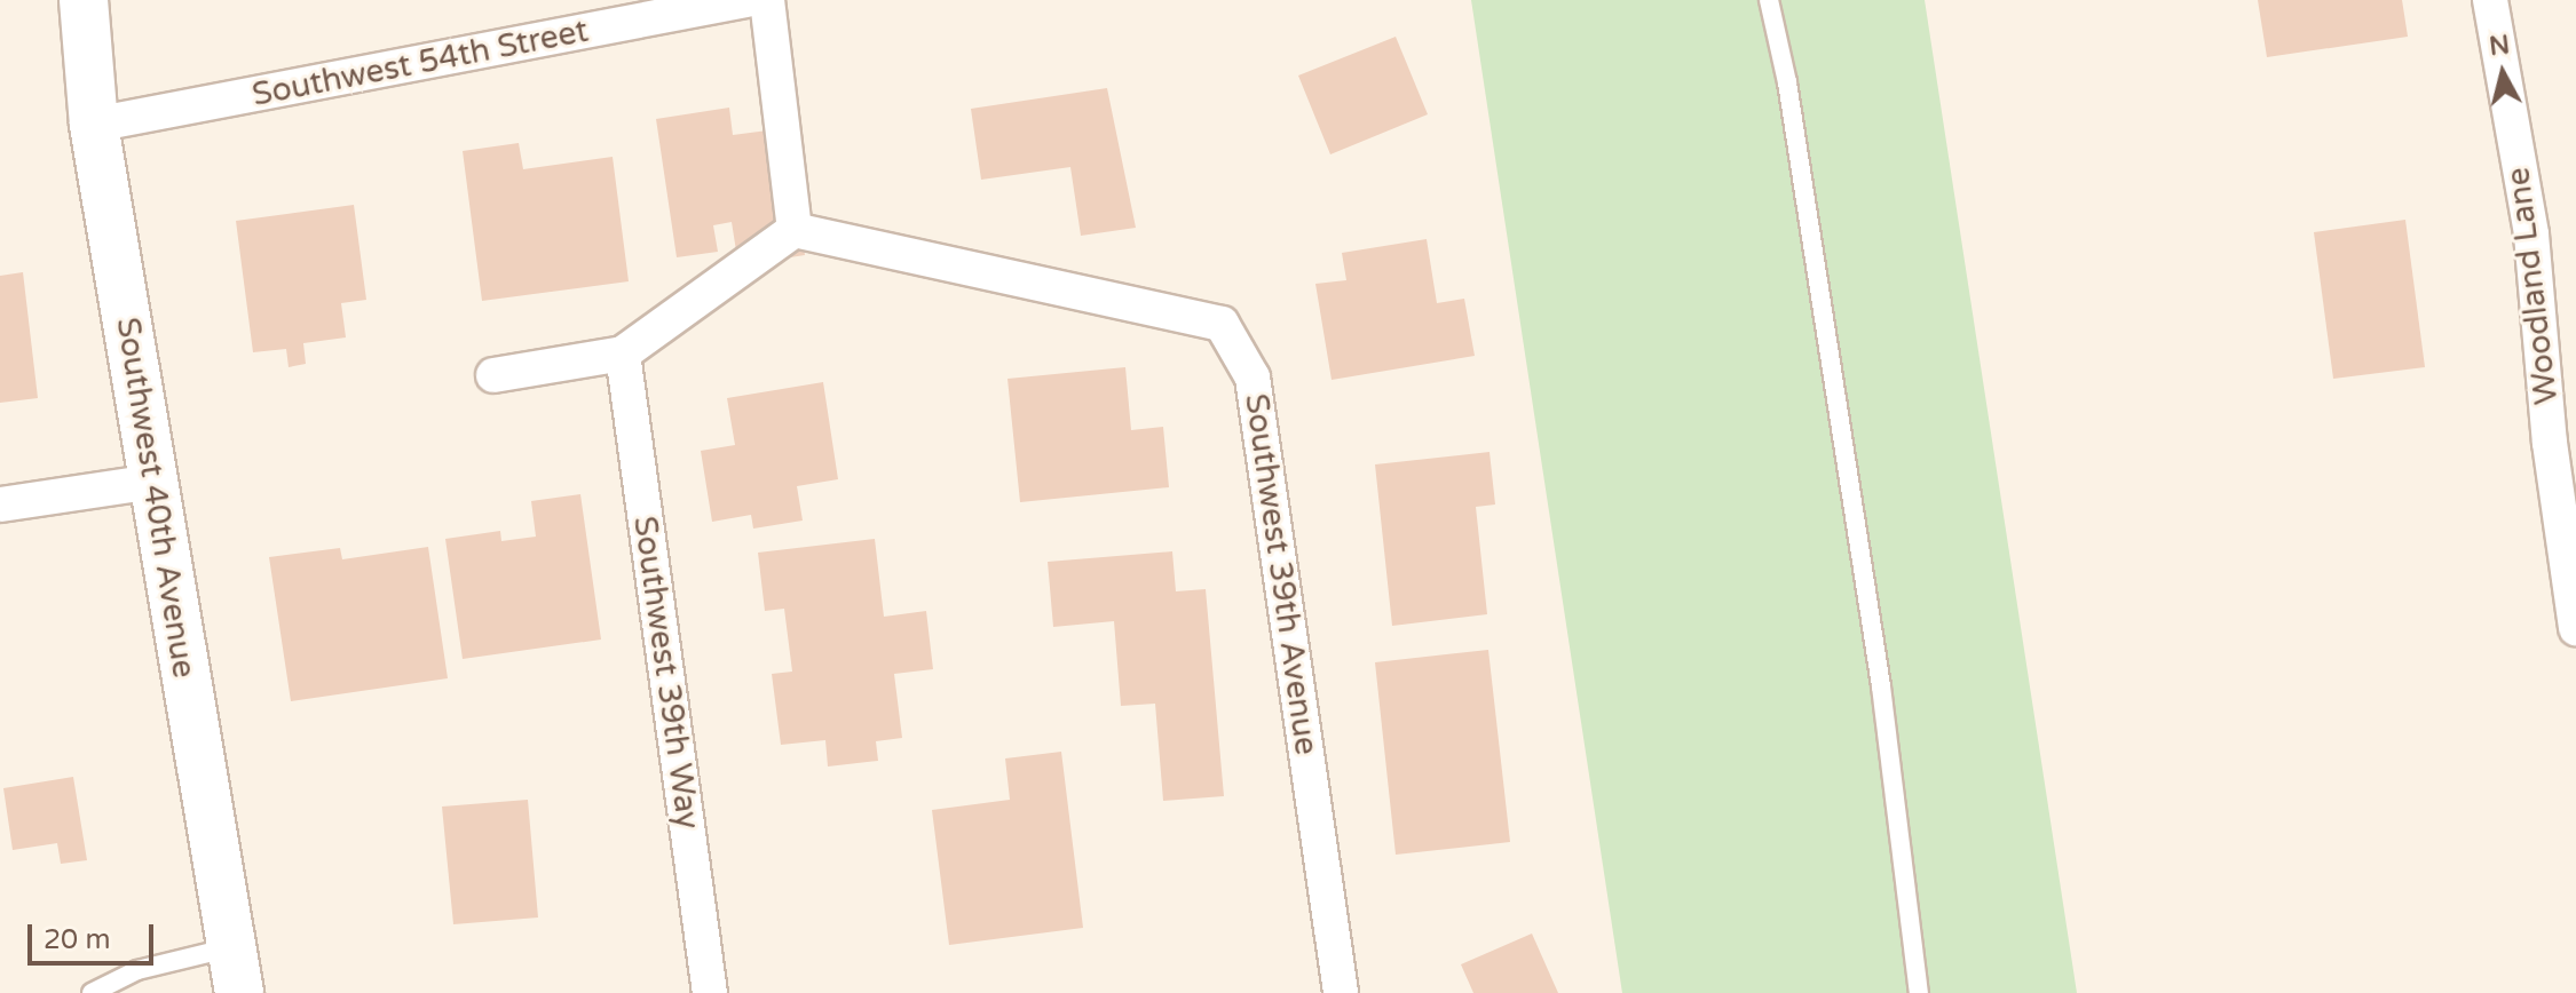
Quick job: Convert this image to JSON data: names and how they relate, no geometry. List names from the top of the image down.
{
  "streets": {
    "street": [
      "Southwest 54th Street",
      "Woodland Lane",
      "Southwest 40th Avenue",
      "Southwest 39th Avenue",
      "Southwest 39th Way"
    ]
  },
  "crossings": [
    ["Southwest 54th Street", "Southwest 40th Avenue"]
  ],
  "scale_bar": "20 m",
  "north": "top"
}
